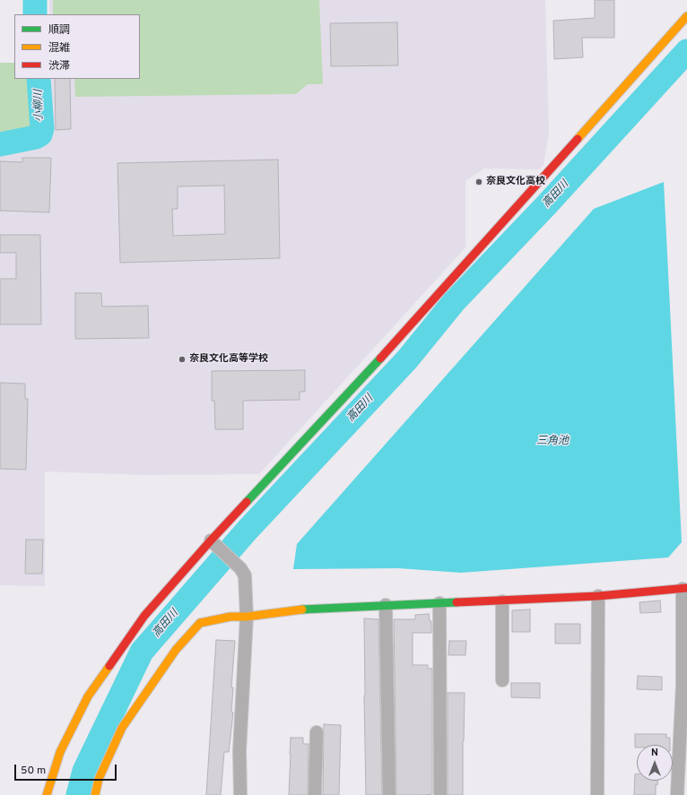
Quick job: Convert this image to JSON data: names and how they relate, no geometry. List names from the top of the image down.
{
  "water": ["小柳川", "高田川", "三角池"],
  "places": ["奈良文化高校", "奈良文化高等学校"],
  "legend": ["順調", "混雑", "渋滞"],
  "scale_bar": "50 m",
  "north": "top"
}
